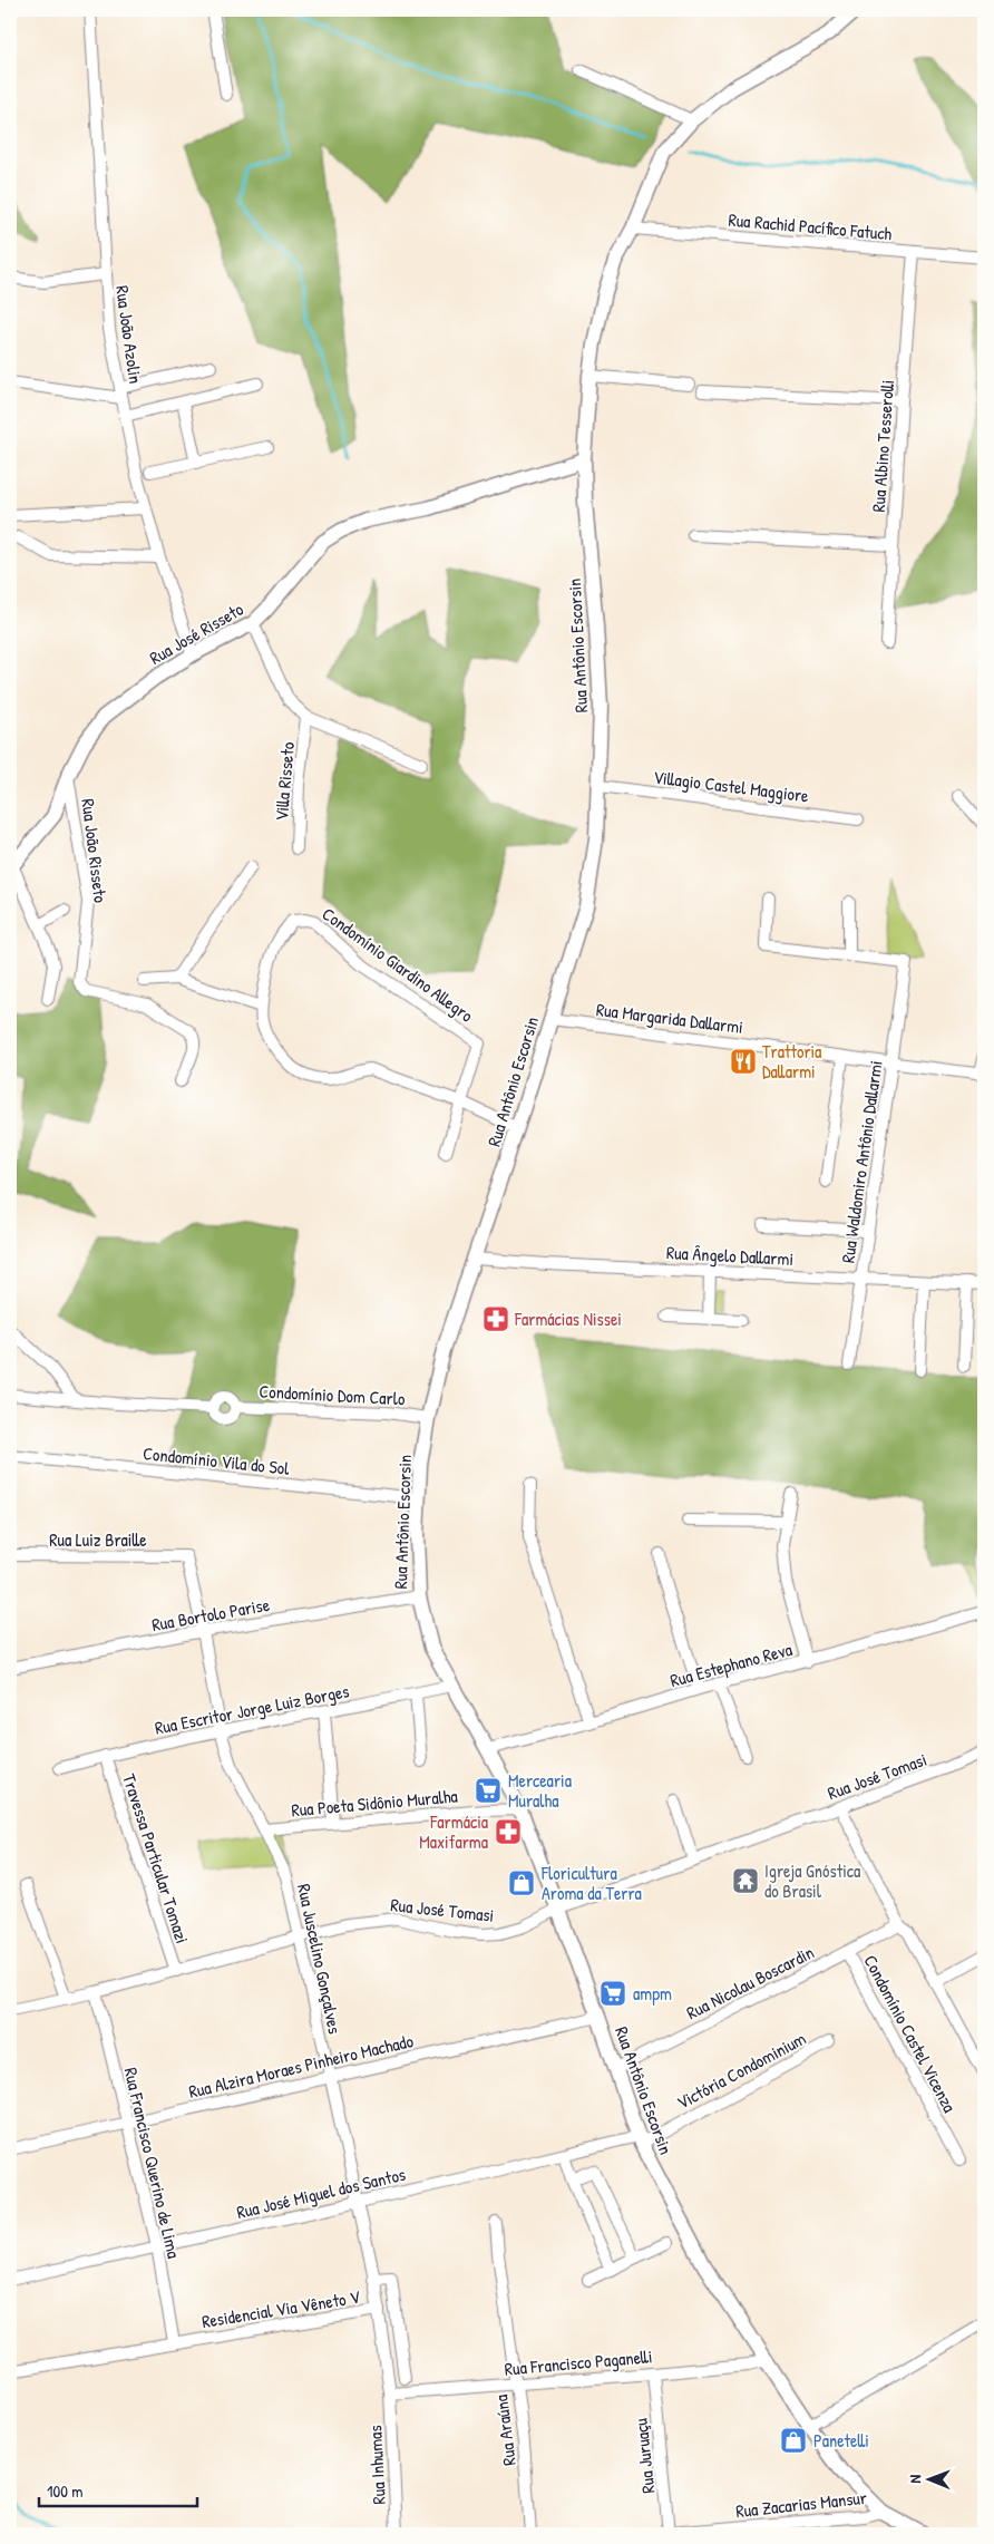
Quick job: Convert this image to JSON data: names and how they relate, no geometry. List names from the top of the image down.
{
  "streets": {
    "main road": ["Rua José Risseto", "Rua Antônio Escorsin"],
    "street": [
      "Rua Rachid Pacífico Fatuch",
      "Rua João Azolin",
      "Rua Albino Tesserolli",
      "Villa Risseto",
      "Villagio Castel Maggiore",
      "Rua João Risseto",
      "Condomínio Giardino Allegro",
      "Rua Margarida Dallarmi",
      "Rua Waldomiro Antônio Dallarmi",
      "Rua Ângelo Dallarmi",
      "Condomínio Dom Carlo",
      "Condomínio Vila do Sol",
      "Rua Luiz Braille",
      "Rua Bortolo Parise",
      "Rua Estephano Reva",
      "Rua Escritor Jorge Luiz Borges",
      "Rua José Tomasi",
      "Rua Poeta Sidônio Muralha",
      "Travessa Particular Tomazi",
      "Rua Juscelino Gonçalves",
      "Rua Nicolau Boscardin",
      "Condomínio Castel Vicenza",
      "Rua Alzira Moraes Pinheiro Machado",
      "Victória Condominium",
      "Rua Francisco Querino de Lima",
      "Rua José Miguel dos Santos",
      "Residencial Via Vêneto V",
      "Rua Francisco Paganelli",
      "Rua Araúna",
      "Rua Juruaçu",
      "Rua Inhumas",
      "Rua Zacarias Mansur"
    ]
  },
  "crossings": [
    ["Rua Rachid Pacífico Fatuch", "Rua Albino Tesserolli"],
    ["Rua Rachid Pacífico Fatuch", "Rua Antônio Escorsin"],
    ["Rua João Azolin", "Rua José Risseto"],
    ["Rua José Risseto", "Rua Antônio Escorsin"],
    ["Rua José Risseto", "Rua João Risseto"],
    ["Rua Antônio Escorsin", "Villagio Castel Maggiore"],
    ["Rua Antônio Escorsin", "Condomínio Giardino Allegro"],
    ["Rua Antônio Escorsin", "Rua Margarida Dallarmi"],
    ["Rua Antônio Escorsin", "Rua Ângelo Dallarmi"],
    ["Rua Antônio Escorsin", "Condomínio Dom Carlo"],
    ["Rua Antônio Escorsin", "Condomínio Vila do Sol"],
    ["Rua Antônio Escorsin", "Rua Bortolo Parise"],
    ["Rua Antônio Escorsin", "Rua Estephano Reva"],
    ["Rua Antônio Escorsin", "Rua Escritor Jorge Luiz Borges"],
    ["Rua Antônio Escorsin", "Rua José Tomasi"],
    ["Rua Antônio Escorsin", "Rua Poeta Sidônio Muralha"],
    ["Rua Antônio Escorsin", "Rua Nicolau Boscardin"],
    ["Rua Antônio Escorsin", "Rua Alzira Moraes Pinheiro Machado"],
    ["Rua Antônio Escorsin", "Victória Condominium"],
    ["Rua Antônio Escorsin", "Rua José Miguel dos Santos"],
    ["Rua Antônio Escorsin", "Rua Francisco Paganelli"],
    ["Rua Antônio Escorsin", "Rua Zacarias Mansur"],
    ["Rua Margarida Dallarmi", "Rua Waldomiro Antônio Dallarmi"],
    ["Rua Waldomiro Antônio Dallarmi", "Rua Ângelo Dallarmi"],
    ["Rua Luiz Braille", "Rua Juscelino Gonçalves"],
    ["Rua Bortolo Parise", "Rua Juscelino Gonçalves"],
    ["Rua Escritor Jorge Luiz Borges", "Travessa Particular Tomazi"],
    ["Rua Escritor Jorge Luiz Borges", "Rua Juscelino Gonçalves"],
    ["Rua José Tomasi", "Travessa Particular Tomazi"],
    ["Rua José Tomasi", "Rua Juscelino Gonçalves"],
    ["Rua José Tomasi", "Rua Francisco Querino de Lima"],
    ["Rua Poeta Sidônio Muralha", "Rua Juscelino Gonçalves"],
    ["Rua Juscelino Gonçalves", "Rua Alzira Moraes Pinheiro Machado"],
    ["Rua Juscelino Gonçalves", "Rua José Miguel dos Santos"],
    ["Rua Juscelino Gonçalves", "Residencial Via Vêneto V"],
    ["Rua Juscelino Gonçalves", "Rua Francisco Paganelli"],
    ["Rua Juscelino Gonçalves", "Rua Inhumas"],
    ["Rua Nicolau Boscardin", "Condomínio Castel Vicenza"],
    ["Rua Alzira Moraes Pinheiro Machado", "Rua Francisco Querino de Lima"],
    ["Victória Condominium", "Rua José Miguel dos Santos"],
    ["Rua Francisco Querino de Lima", "Rua José Miguel dos Santos"],
    ["Rua Francisco Querino de Lima", "Residencial Via Vêneto V"],
    ["Rua Francisco Paganelli", "Rua Araúna"],
    ["Rua Francisco Paganelli", "Rua Juruaçu"],
    ["Rua Francisco Paganelli", "Rua Inhumas"],
    ["Rua Juruaçu", "Rua Zacarias Mansur"]
  ],
  "places": {
    "restaurant": ["Trattoria Dallarmi"],
    "pharmacy": ["Farmácias Nissei", "Farmácia Maxifarma"],
    "supermarket": ["Mercearia Muralha", "ampm"],
    "temple": ["Igreja Gnóstica do Brasil"],
    "shop": ["Floricultura Aroma da Terra", "Panetelli"]
  },
  "scale_bar": "100 m",
  "north": "left"
}
